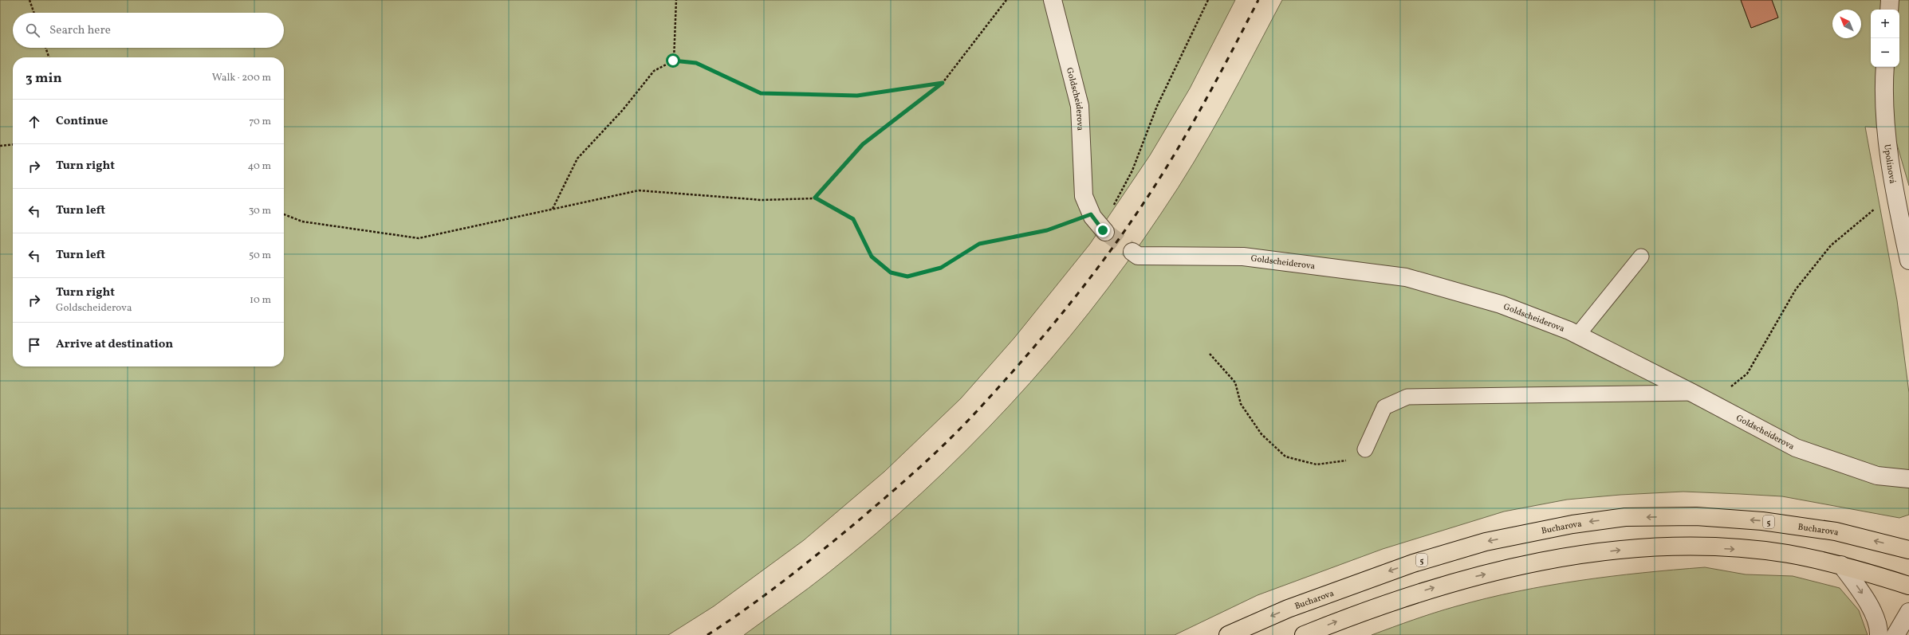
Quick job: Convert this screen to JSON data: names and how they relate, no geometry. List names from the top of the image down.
{
  "streets": {
    "main road": ["5", "Bucharova"],
    "street": ["Goldscheiderova", "Upolínová"]
  },
  "north": "top left",
  "page": {
    "map_buttons": ["+", "−"],
    "search": "Search here",
    "heading": ["3 min", "Walk · 200 m"],
    "list": [
      ["Continue", "70 m"],
      ["Turn right", "40 m"],
      ["Turn left", "30 m"],
      ["Turn left", "50 m"],
      ["Turn right", "Goldscheiderova", "10 m"],
      "Arrive at destination"
    ]
  }
}
